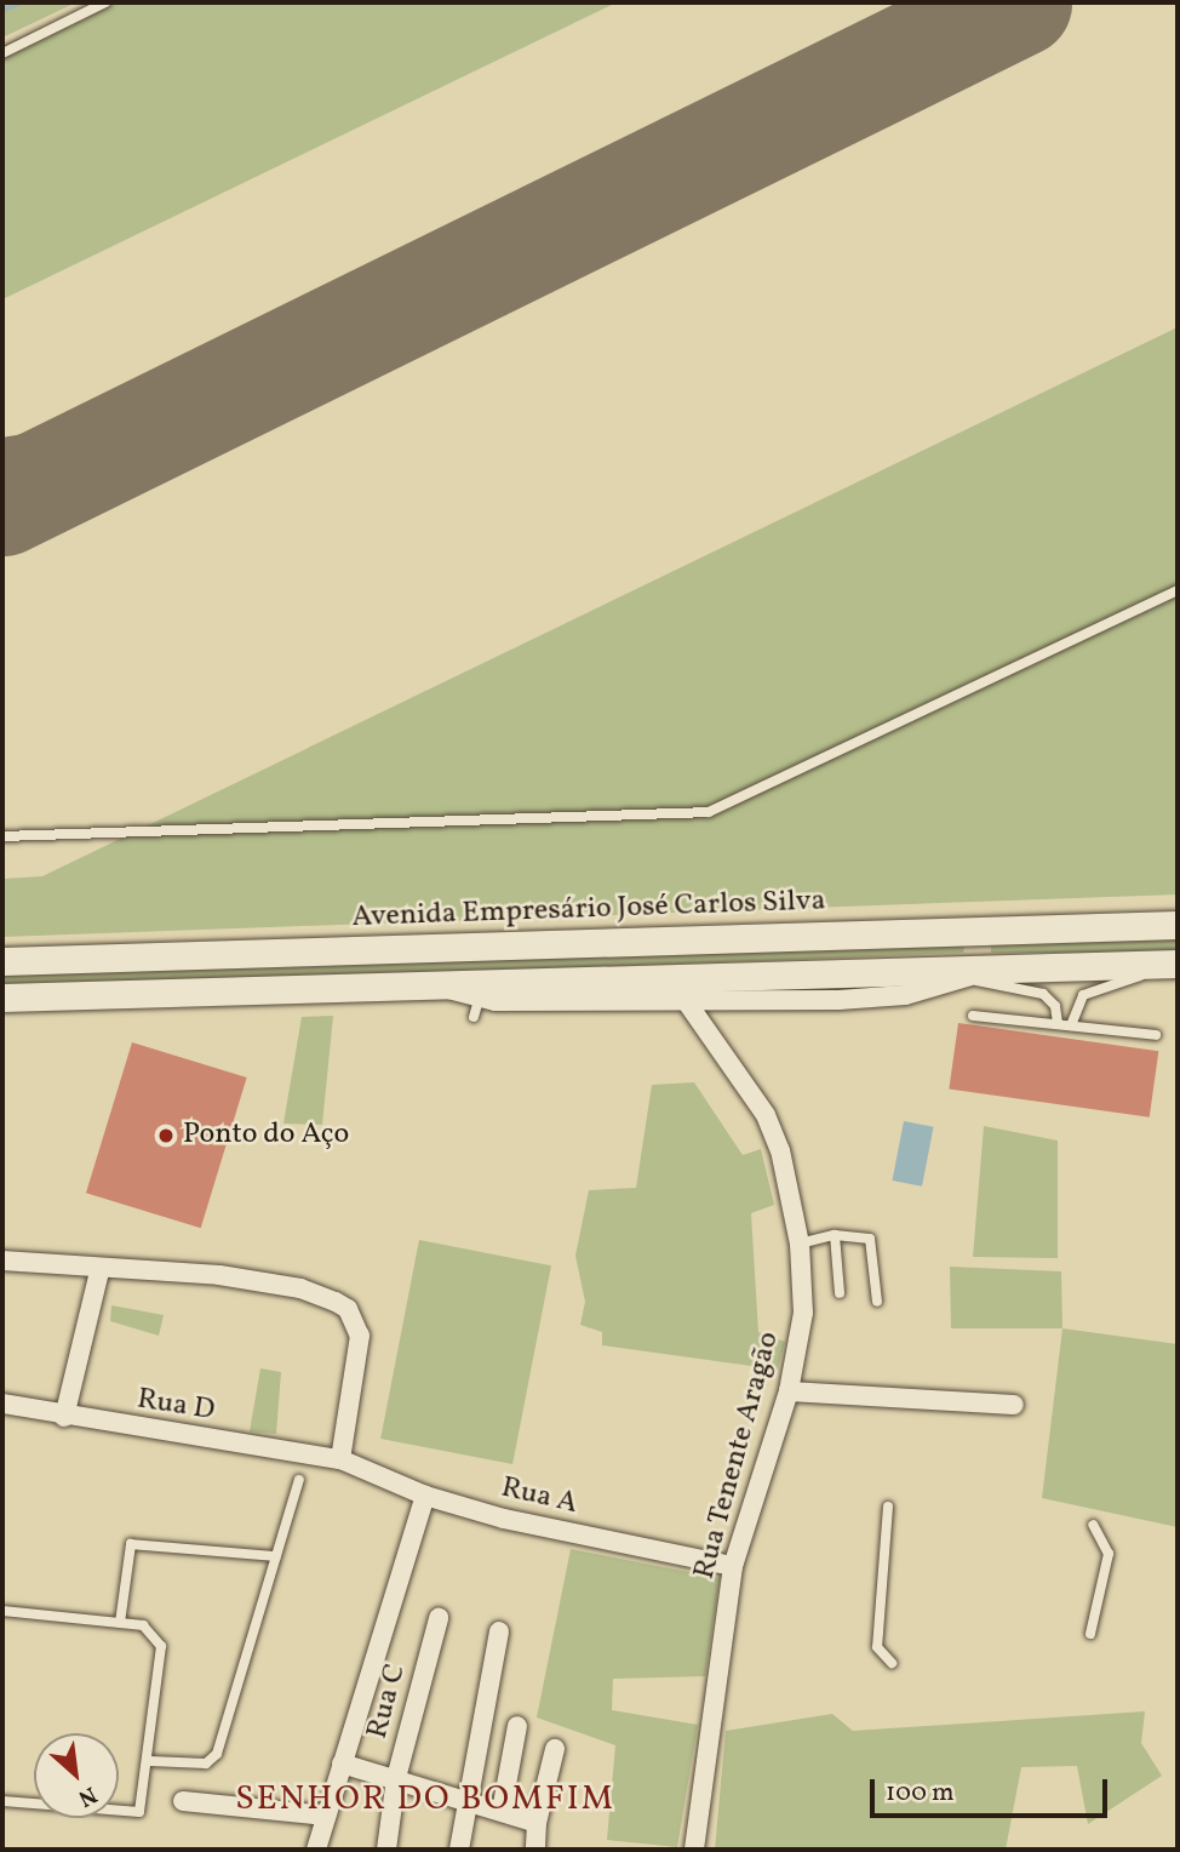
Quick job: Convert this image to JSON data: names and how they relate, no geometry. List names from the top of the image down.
{
  "streets": {
    "main road": ["Avenida Empresário José Carlos Silva"],
    "street": [
      "Rua D",
      "Rua Tenente Aragão",
      "Rua A",
      "Rua C"
    ]
  },
  "crossings": [
    ["Rua D", "Rua A"],
    ["Rua Tenente Aragão", "Rua A"]
  ],
  "districts": ["SENHOR DO BOMFIM"],
  "places": ["Ponto do Aço"],
  "scale_bar": "100 m",
  "north": "bottom right"
}
